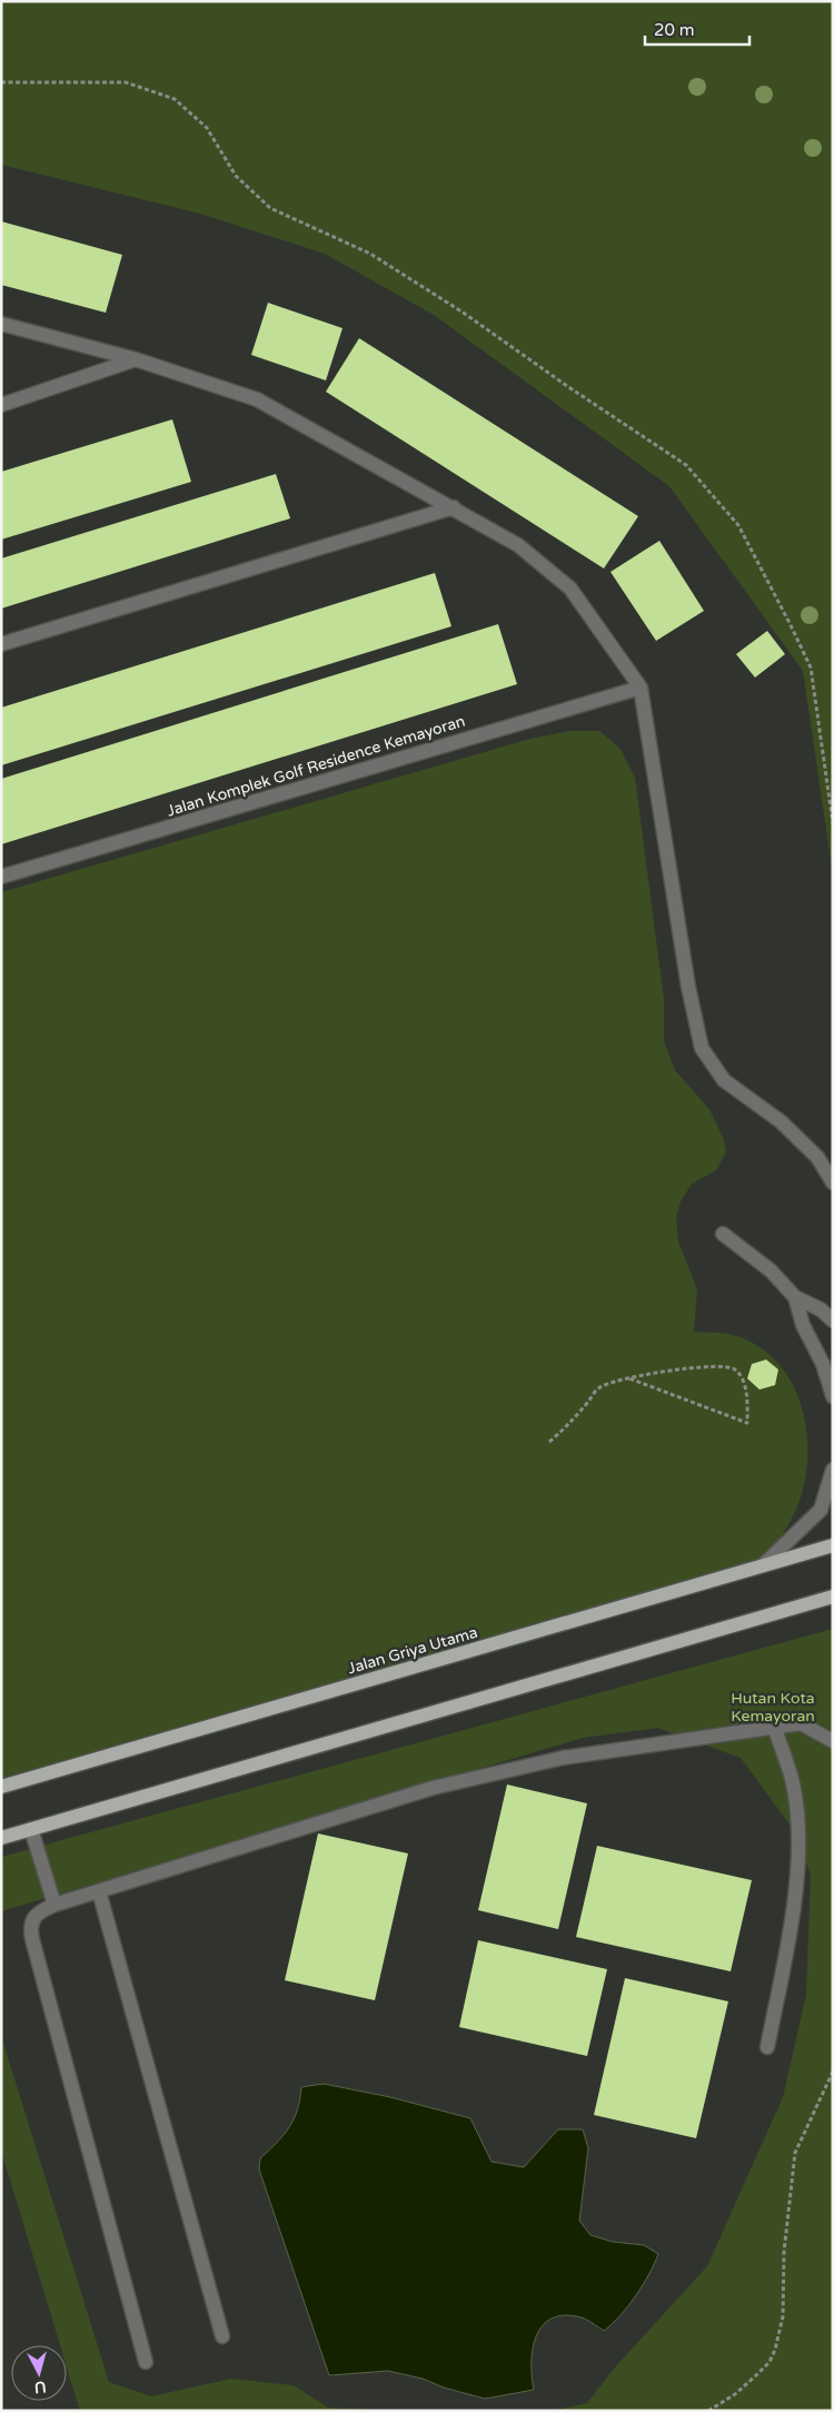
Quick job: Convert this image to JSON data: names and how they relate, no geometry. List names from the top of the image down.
{
  "streets": {
    "main road": ["Jalan Griya Utama"],
    "street": ["Jalan Komplek Golf Residence Kemayoran"]
  },
  "parks": ["Hutan Kota Kemayoran"],
  "scale_bar": "20 m",
  "north": "bottom"
}
